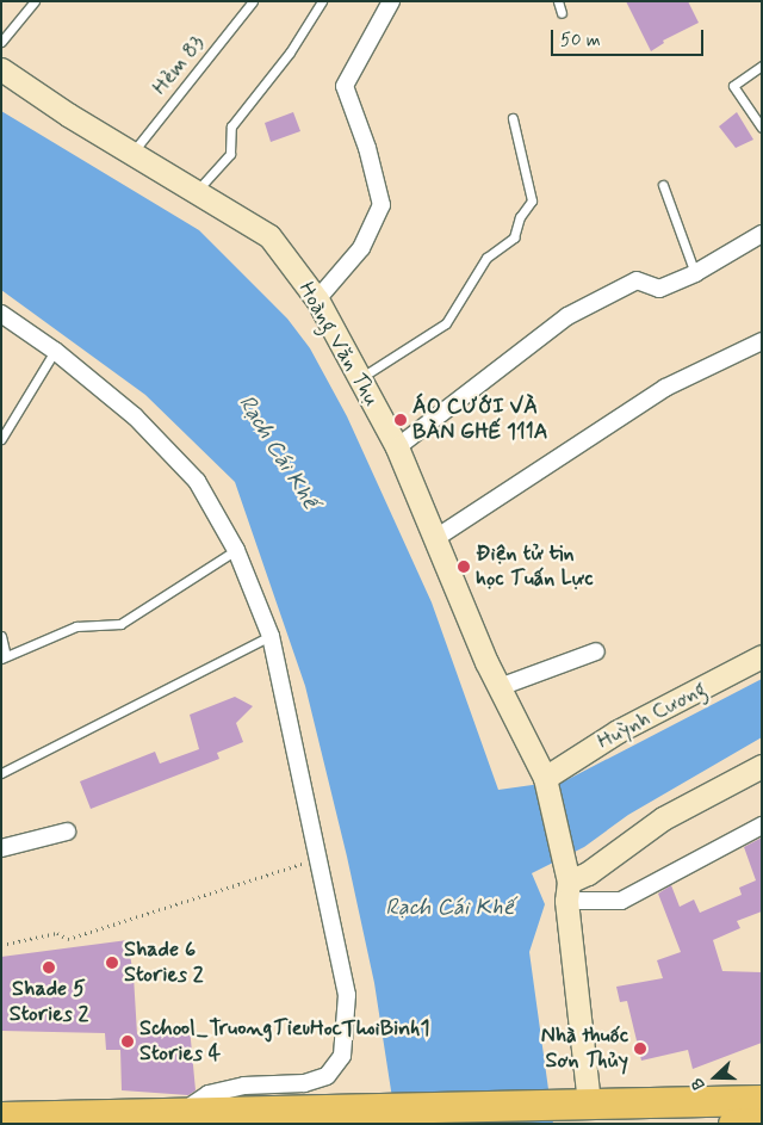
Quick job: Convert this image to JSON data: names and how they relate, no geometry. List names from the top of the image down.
{
  "streets": {
    "street": ["Hoàng Văn Thụ", "Huỳnh Cương"],
    "lane": ["Hẻm 83"]
  },
  "crossings": [
    ["Hẻm 83", "Hoàng Văn Thụ"],
    ["Hoàng Văn Thụ", "Huỳnh Cương"]
  ],
  "water": ["Rạch Cái Khế"],
  "places": [
    "ÁO CƯỚI VÀ BÀN GHẾ 111A",
    "Điện tử tin học Tuấn Lực",
    "Shade 6 Stories 2",
    "Shade 5 Stories 2",
    "School_TruongTieuHocThoiBinh1 Stories 4",
    "Nhà thuốc Sơn Thủy"
  ],
  "scale_bar": "50 m",
  "north": "left"
}
